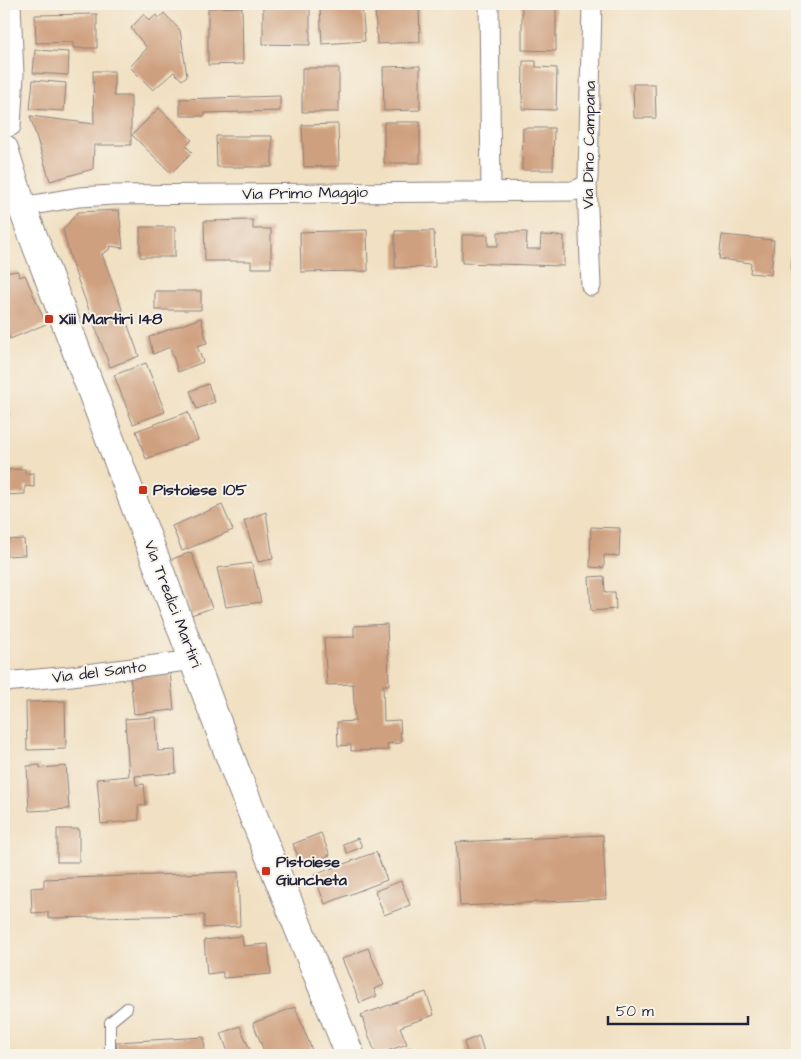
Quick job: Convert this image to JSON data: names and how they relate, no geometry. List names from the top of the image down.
{
  "streets": {
    "main road": ["Via Tredici Martiri"],
    "street": ["Via Dino Campana", "Via Primo Maggio", "Via del Santo"]
  },
  "crossings": [
    ["Via Dino Campana", "Via Primo Maggio"],
    ["Via Primo Maggio", "Via Tredici Martiri"],
    ["Via Tredici Martiri", "Via del Santo"]
  ],
  "places": {
    "transit": ["Xiii Martiri 148", "Pistoiese 105", "Pistoiese Giuncheta"]
  },
  "scale_bar": "50 m"
}
